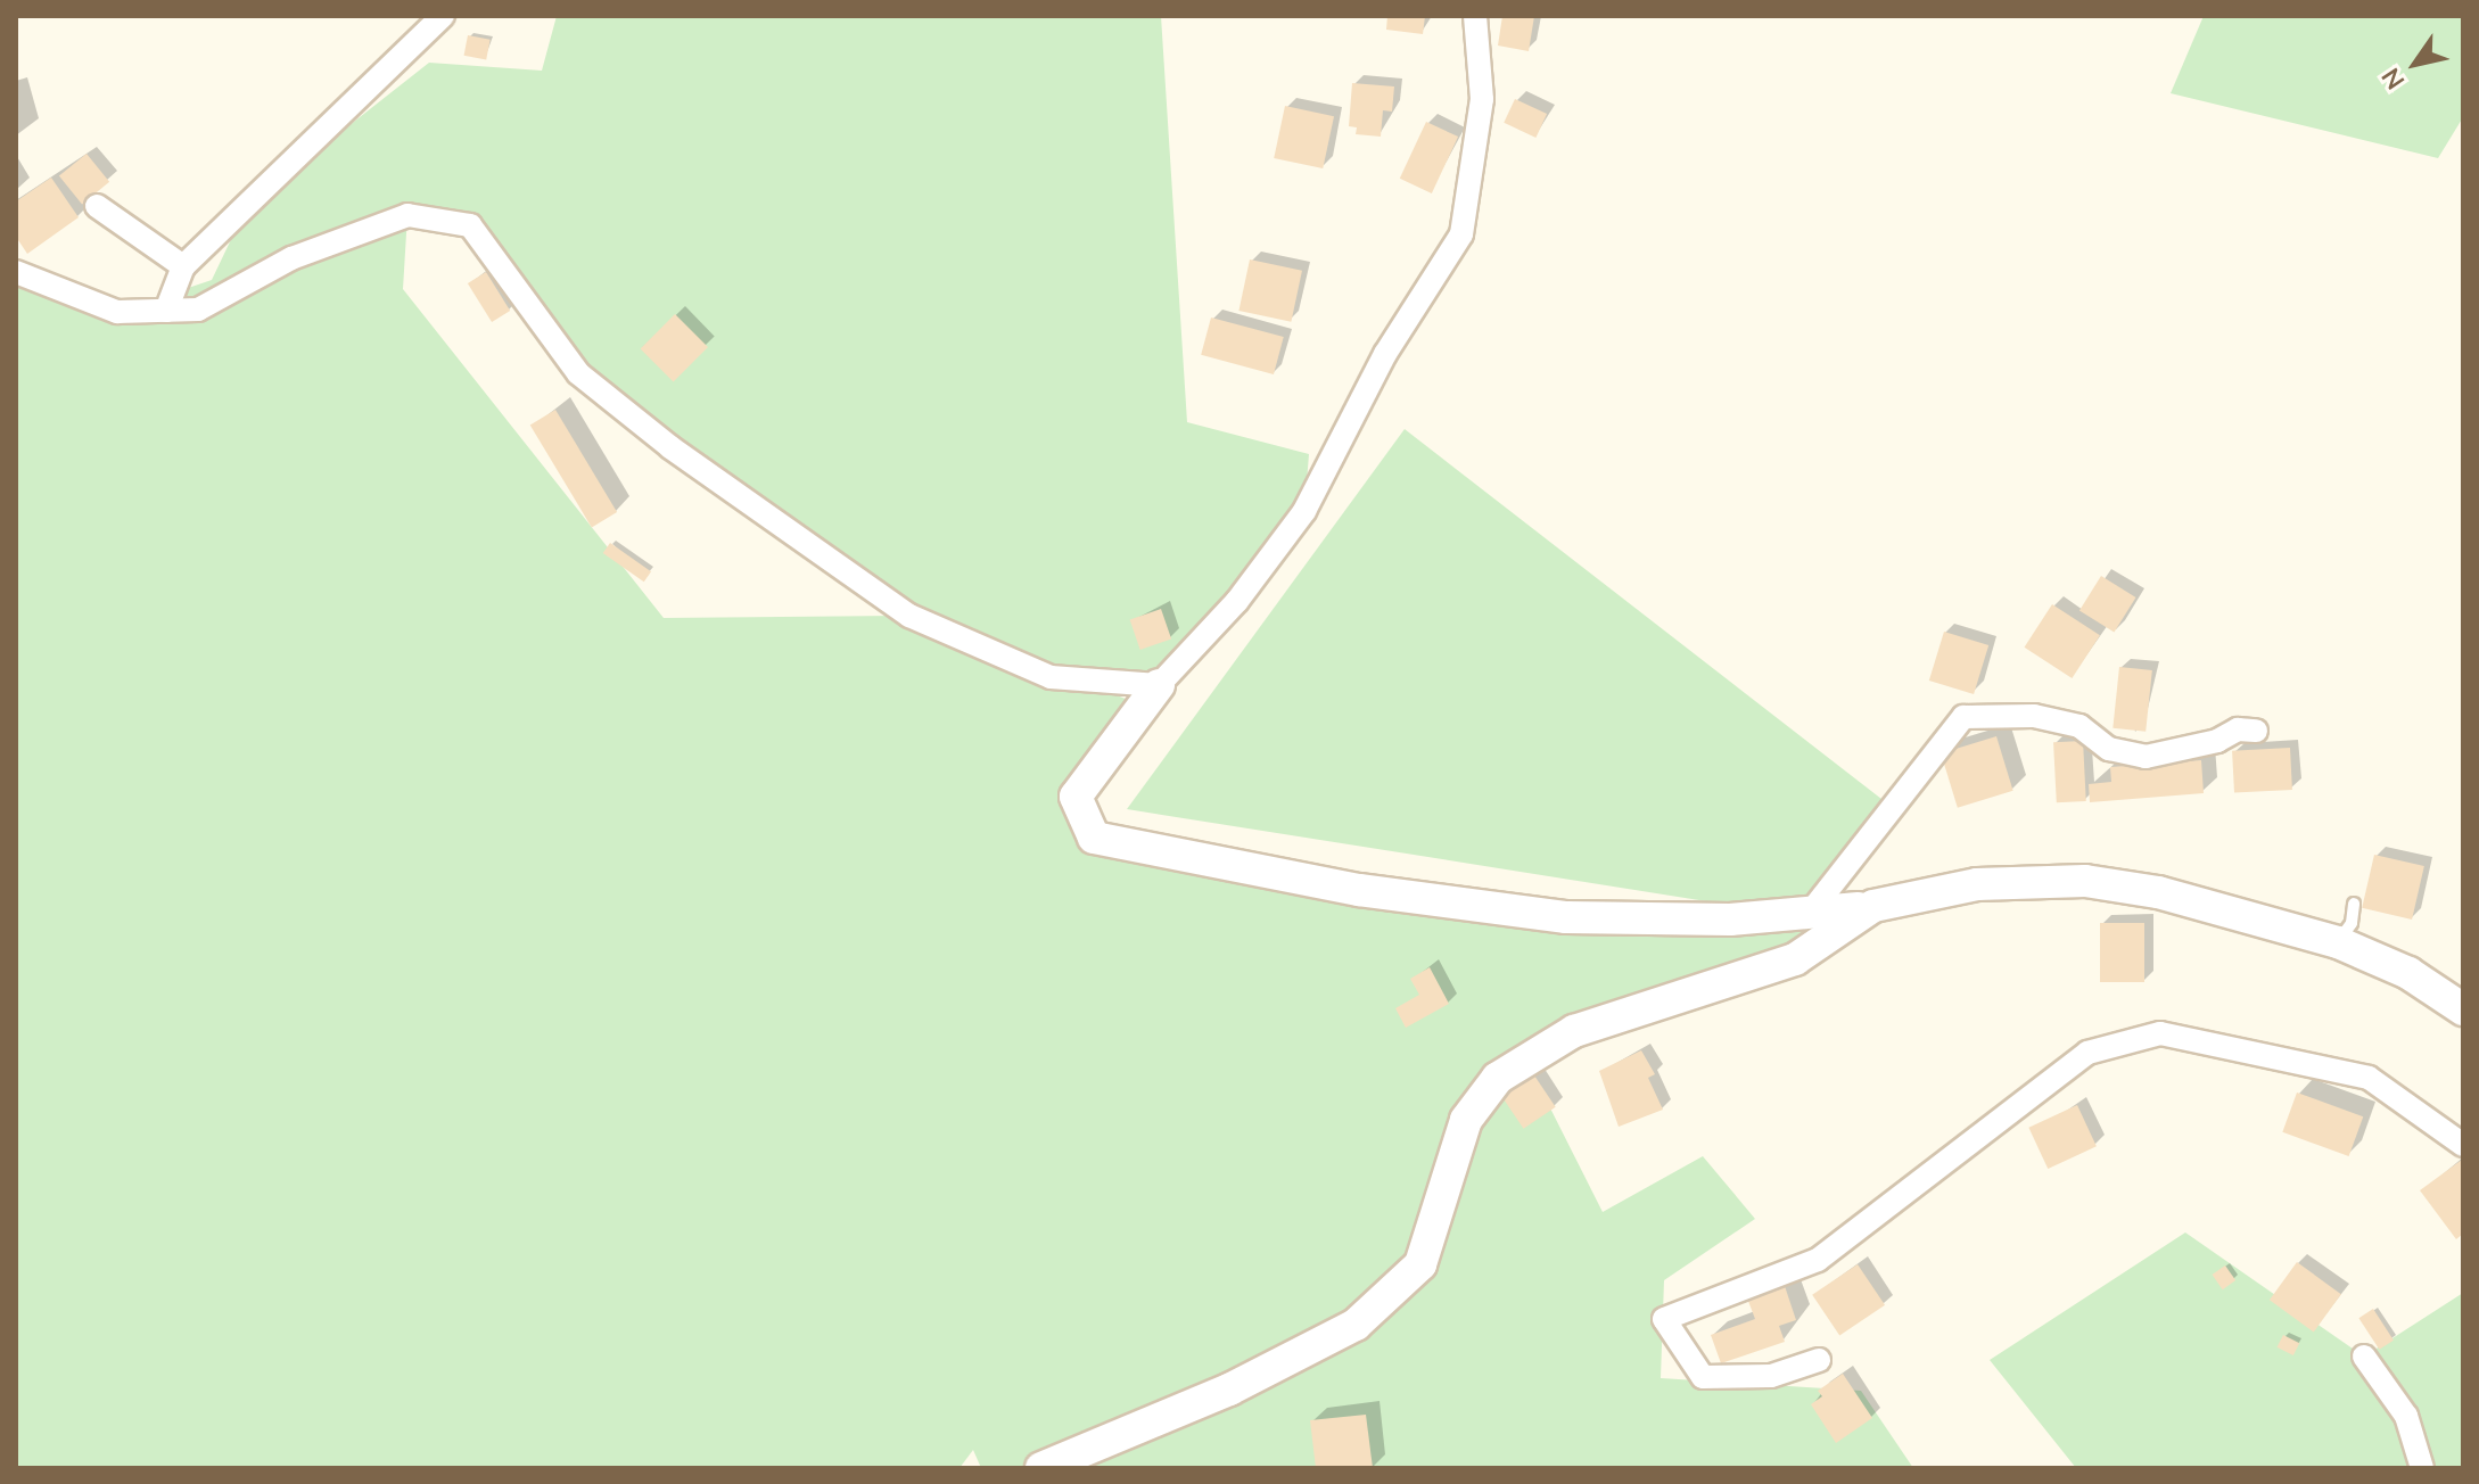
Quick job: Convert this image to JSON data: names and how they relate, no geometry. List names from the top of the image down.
{
  "north": "bottom left"
}
